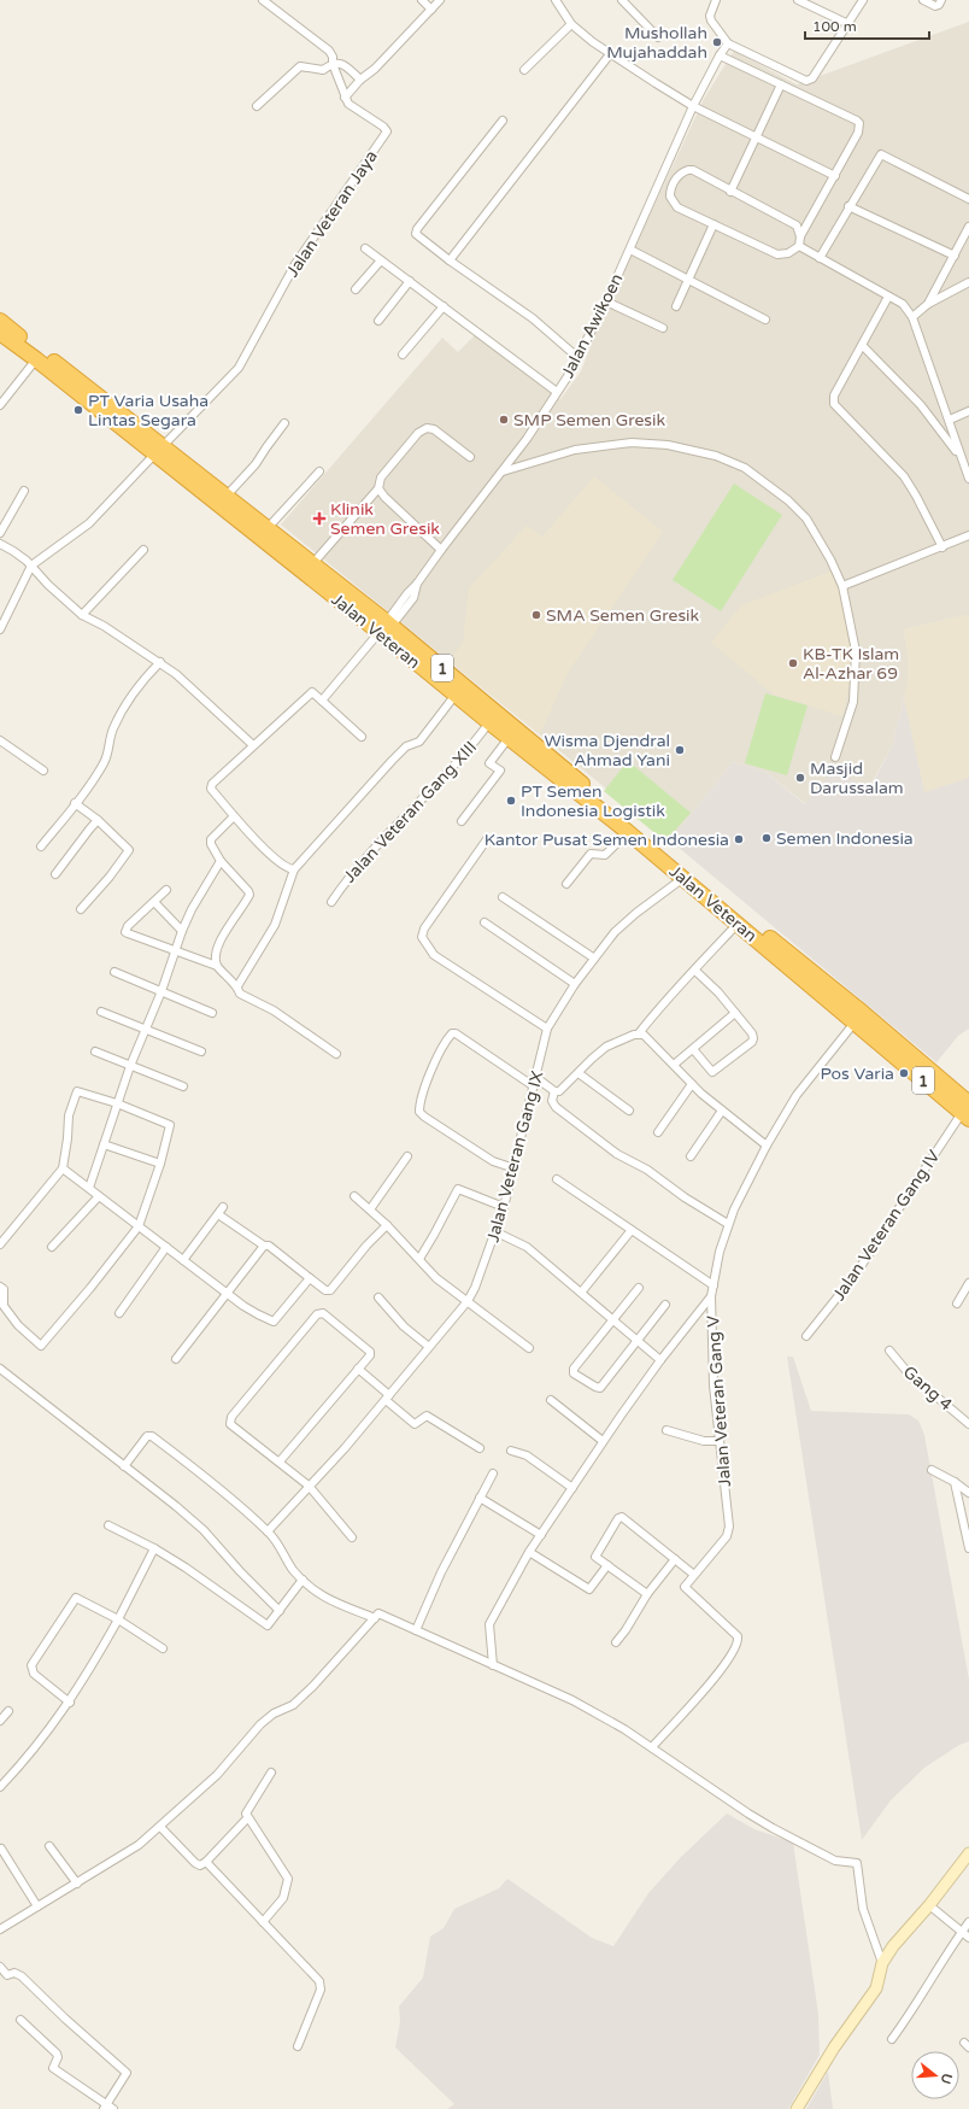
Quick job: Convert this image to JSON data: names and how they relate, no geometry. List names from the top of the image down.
{
  "streets": {
    "highway": ["Jalan Veteran", "1"],
    "street": [
      "Jalan Veteran Jaya",
      "Jalan Awikoen",
      "Jalan Veteran Gang XIII",
      "Jalan Veteran Gang IX",
      "Jalan Veteran Gang IV",
      "Gang 4",
      "Jalan Veteran Gang V"
    ]
  },
  "crossings": [
    ["Jalan Veteran Jaya", "Jalan Veteran"],
    ["Jalan Awikoen", "Jalan Veteran"],
    ["Jalan Veteran", "Jalan Veteran Gang XIII"],
    ["Jalan Veteran", "Jalan Veteran Gang IX"],
    ["Jalan Veteran", "Jalan Veteran Gang IV"],
    ["Jalan Veteran", "Jalan Veteran Gang V"]
  ],
  "places": {
    "other": [
      "Mushollah Mujahaddah",
      "PT Varia Usaha Lintas Segara",
      "SMP Semen Gresik",
      "SMA Semen Gresik",
      "KB-TK Islam Al-Azhar 69",
      "Wisma Djendral Ahmad Yani",
      "Masjid Darussalam",
      "PT Semen Indonesia Logistik",
      "Semen Indonesia",
      "Kantor Pusat Semen Indonesia",
      "Pos Varia"
    ],
    "health": ["Klinik Semen Gresik"]
  },
  "scale_bar": "100 m",
  "north": "right"
}
